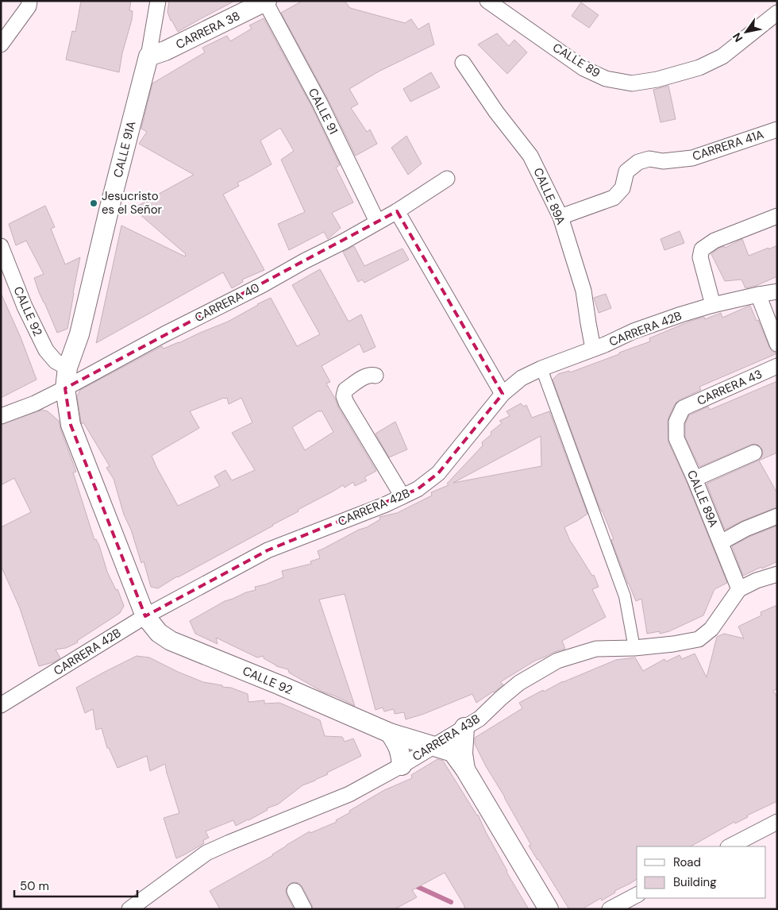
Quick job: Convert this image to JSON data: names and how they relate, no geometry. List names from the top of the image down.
{
  "streets": {
    "street": [
      "CARRERA 38",
      "CALLE 89",
      "CALLE 91",
      "CARRERA 41A",
      "CALLE 91A",
      "CALLE 89A",
      "CARRERA 40",
      "CALLE 92",
      "CARRERA 42B",
      "CARRERA 43",
      "CARRERA 43B"
    ]
  },
  "crossings": [
    ["CARRERA 38", "CALLE 91"],
    ["CARRERA 38", "CALLE 91A"],
    ["CALLE 91", "CARRERA 40"],
    ["CARRERA 41A", "CALLE 89A"],
    ["CALLE 91A", "CARRERA 40"],
    ["CALLE 91A", "CALLE 92"],
    ["CALLE 89A", "CARRERA 42B"],
    ["CALLE 89A", "CARRERA 43"],
    ["CALLE 89A", "CARRERA 43B"],
    ["CARRERA 40", "CALLE 92"],
    ["CALLE 92", "CARRERA 42B"],
    ["CALLE 92", "CARRERA 43B"]
  ],
  "places": ["Jesucristo es el Señor"],
  "legend": ["Road", "Building"],
  "scale_bar": "50 m",
  "north": "bottom left"
}
